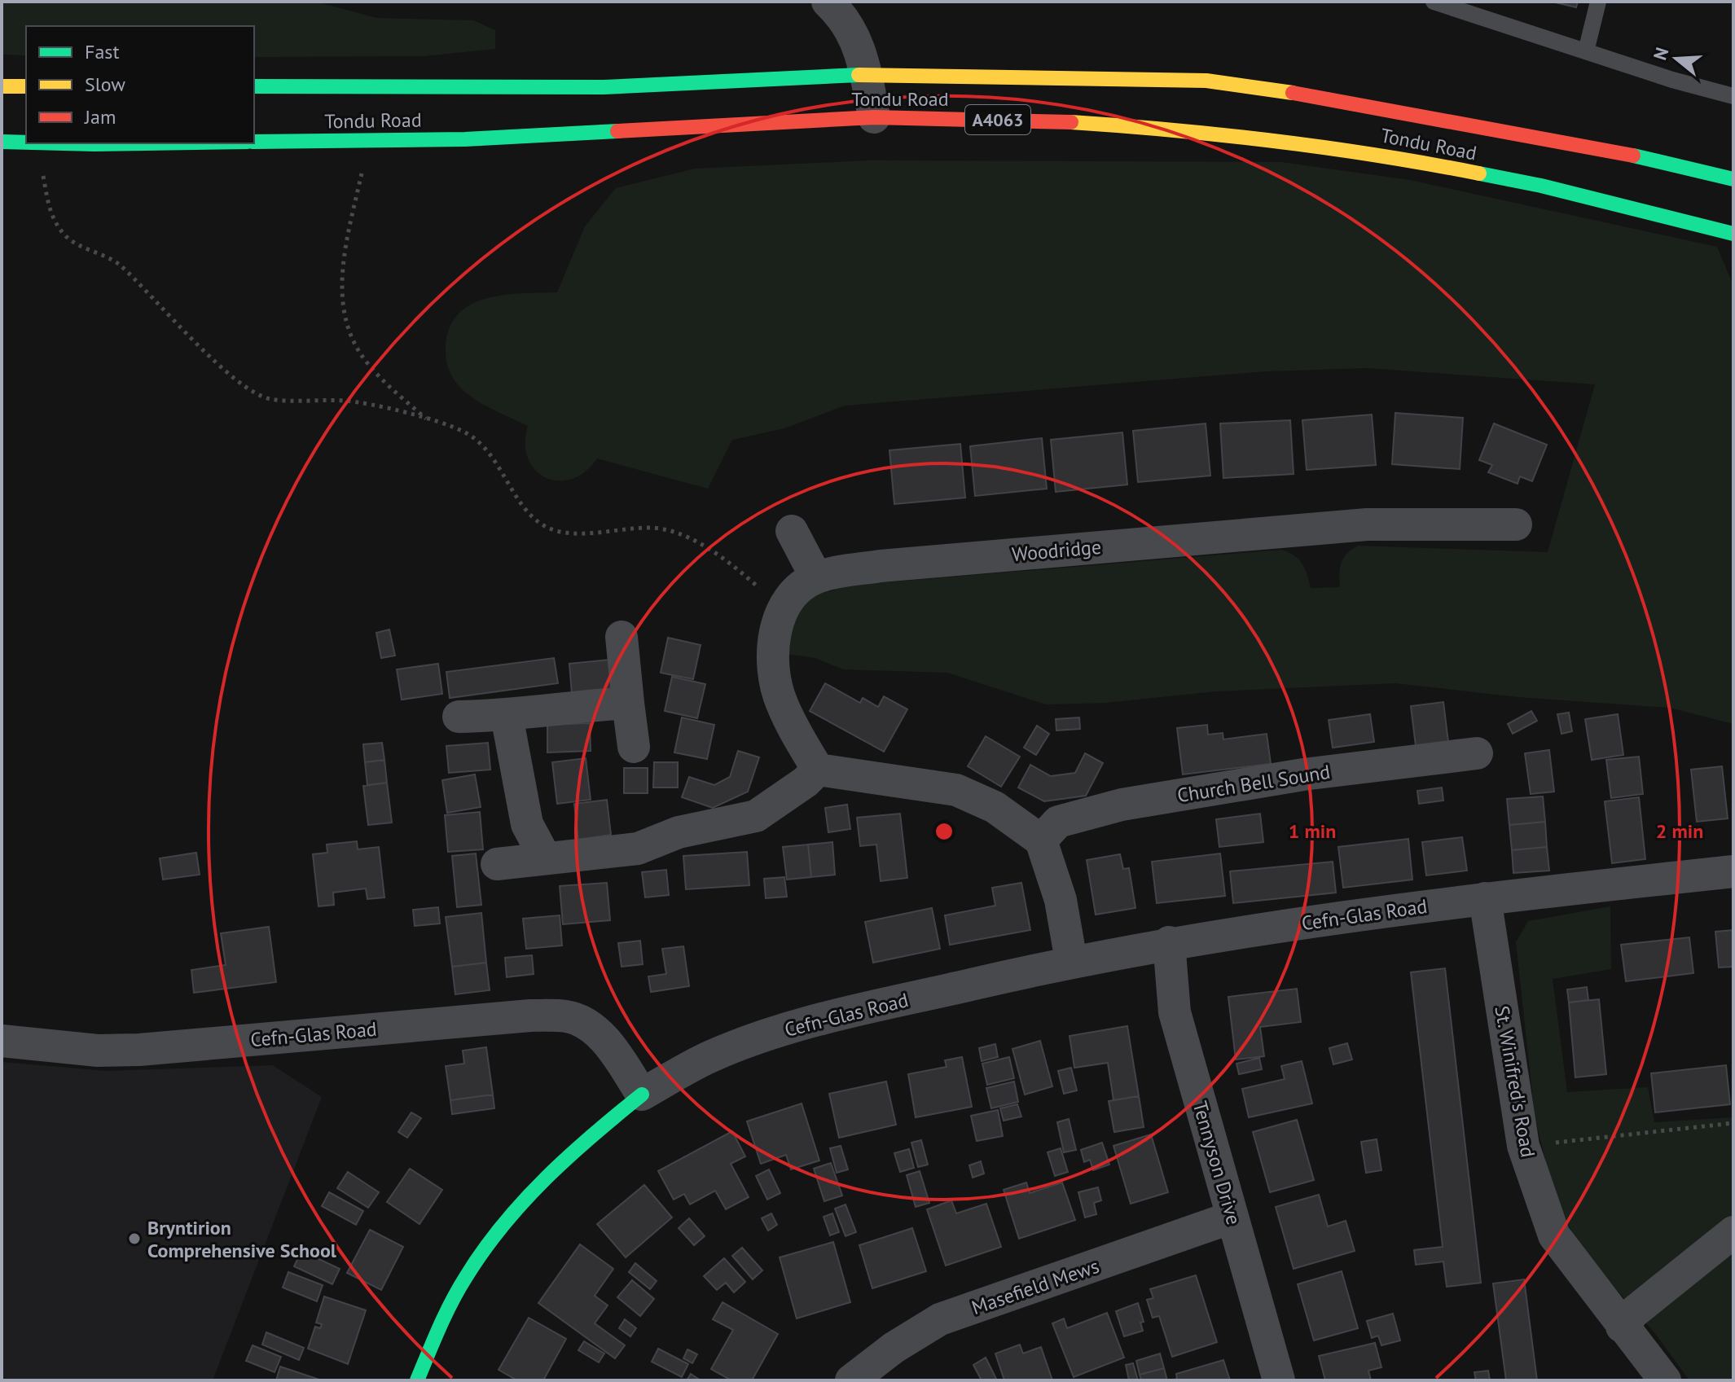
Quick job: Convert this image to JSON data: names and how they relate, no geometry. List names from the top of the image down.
{
  "streets": {
    "main road": ["Tondu Road", "A4063"],
    "street": [
      "Woodridge",
      "Church Bell Sound",
      "Cefn-Glas Road",
      "St. Winifred's Road",
      "Tennyson Drive",
      "Masefield Mews"
    ]
  },
  "crossings": [
    ["Cefn-Glas Road", "St. Winifred's Road"],
    ["Cefn-Glas Road", "Tennyson Drive"],
    ["Tennyson Drive", "Masefield Mews"]
  ],
  "places": ["Bryntirion Comprehensive School"],
  "legend": ["Fast", "Slow", "Jam"],
  "north": "left",
  "rings": ["1 min", "2 min"]
}
